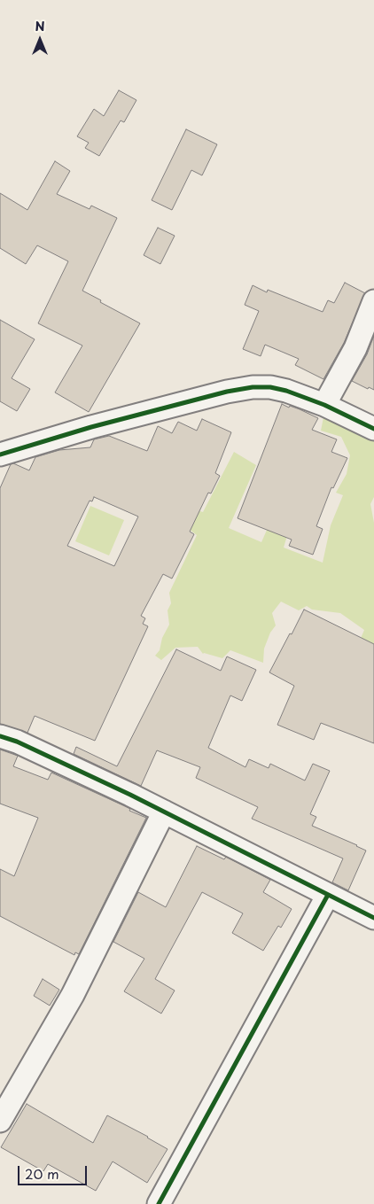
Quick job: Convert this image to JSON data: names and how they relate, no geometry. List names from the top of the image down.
{
  "scale_bar": "20 m",
  "north": "top"
}
